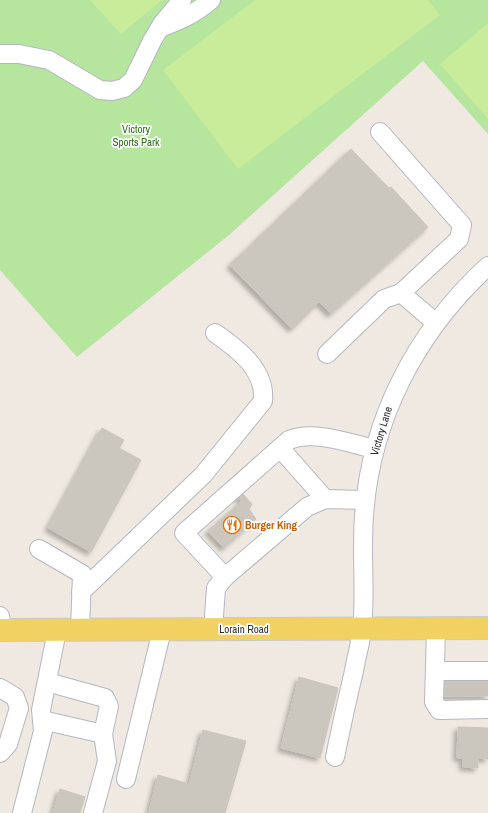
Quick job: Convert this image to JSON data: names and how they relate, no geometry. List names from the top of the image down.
{
  "streets": {
    "main road": ["Lorain Road"],
    "street": ["Victory Lane"]
  },
  "crossings": [
    ["Victory Lane", "Lorain Road"]
  ],
  "parks": ["Victory Sports Park"],
  "places": {
    "restaurant": ["Burger King"]
  }
}
